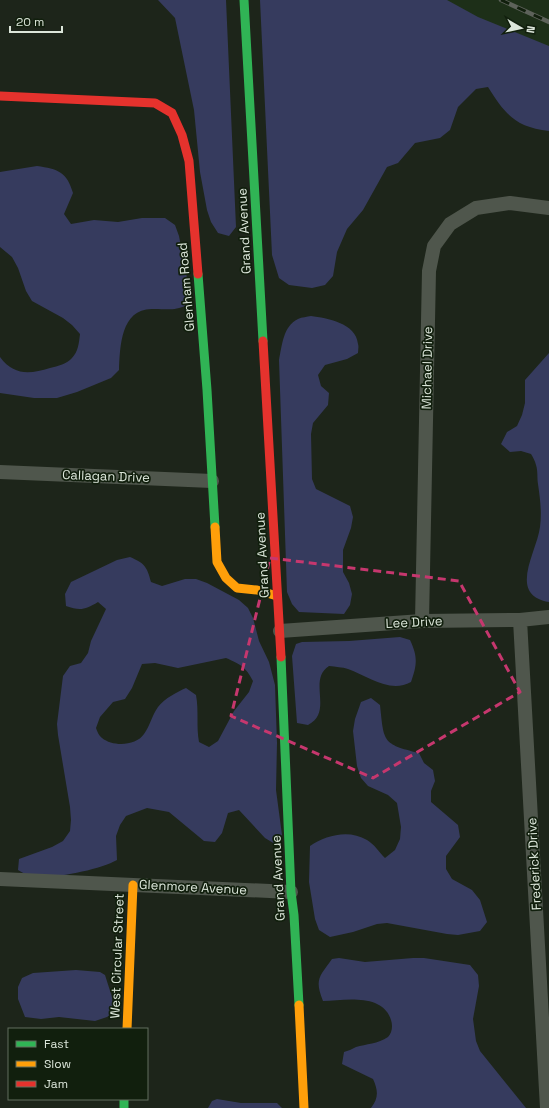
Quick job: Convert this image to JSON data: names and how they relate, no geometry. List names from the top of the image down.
{
  "streets": {
    "street": [
      "Grand Avenue",
      "Glenham Road",
      "Michael Drive",
      "Callagan Drive",
      "Lee Drive",
      "Frederick Drive",
      "Glenmore Avenue",
      "West Circular Street"
    ]
  },
  "crossings": [
    ["Grand Avenue", "Glenham Road"],
    ["Grand Avenue", "Lee Drive"],
    ["Grand Avenue", "Glenmore Avenue"],
    ["Glenham Road", "Callagan Drive"],
    ["Michael Drive", "Lee Drive"],
    ["Lee Drive", "Frederick Drive"],
    ["Glenmore Avenue", "West Circular Street"]
  ],
  "legend": ["Fast", "Slow", "Jam"],
  "scale_bar": "20 m",
  "north": "right"
}
